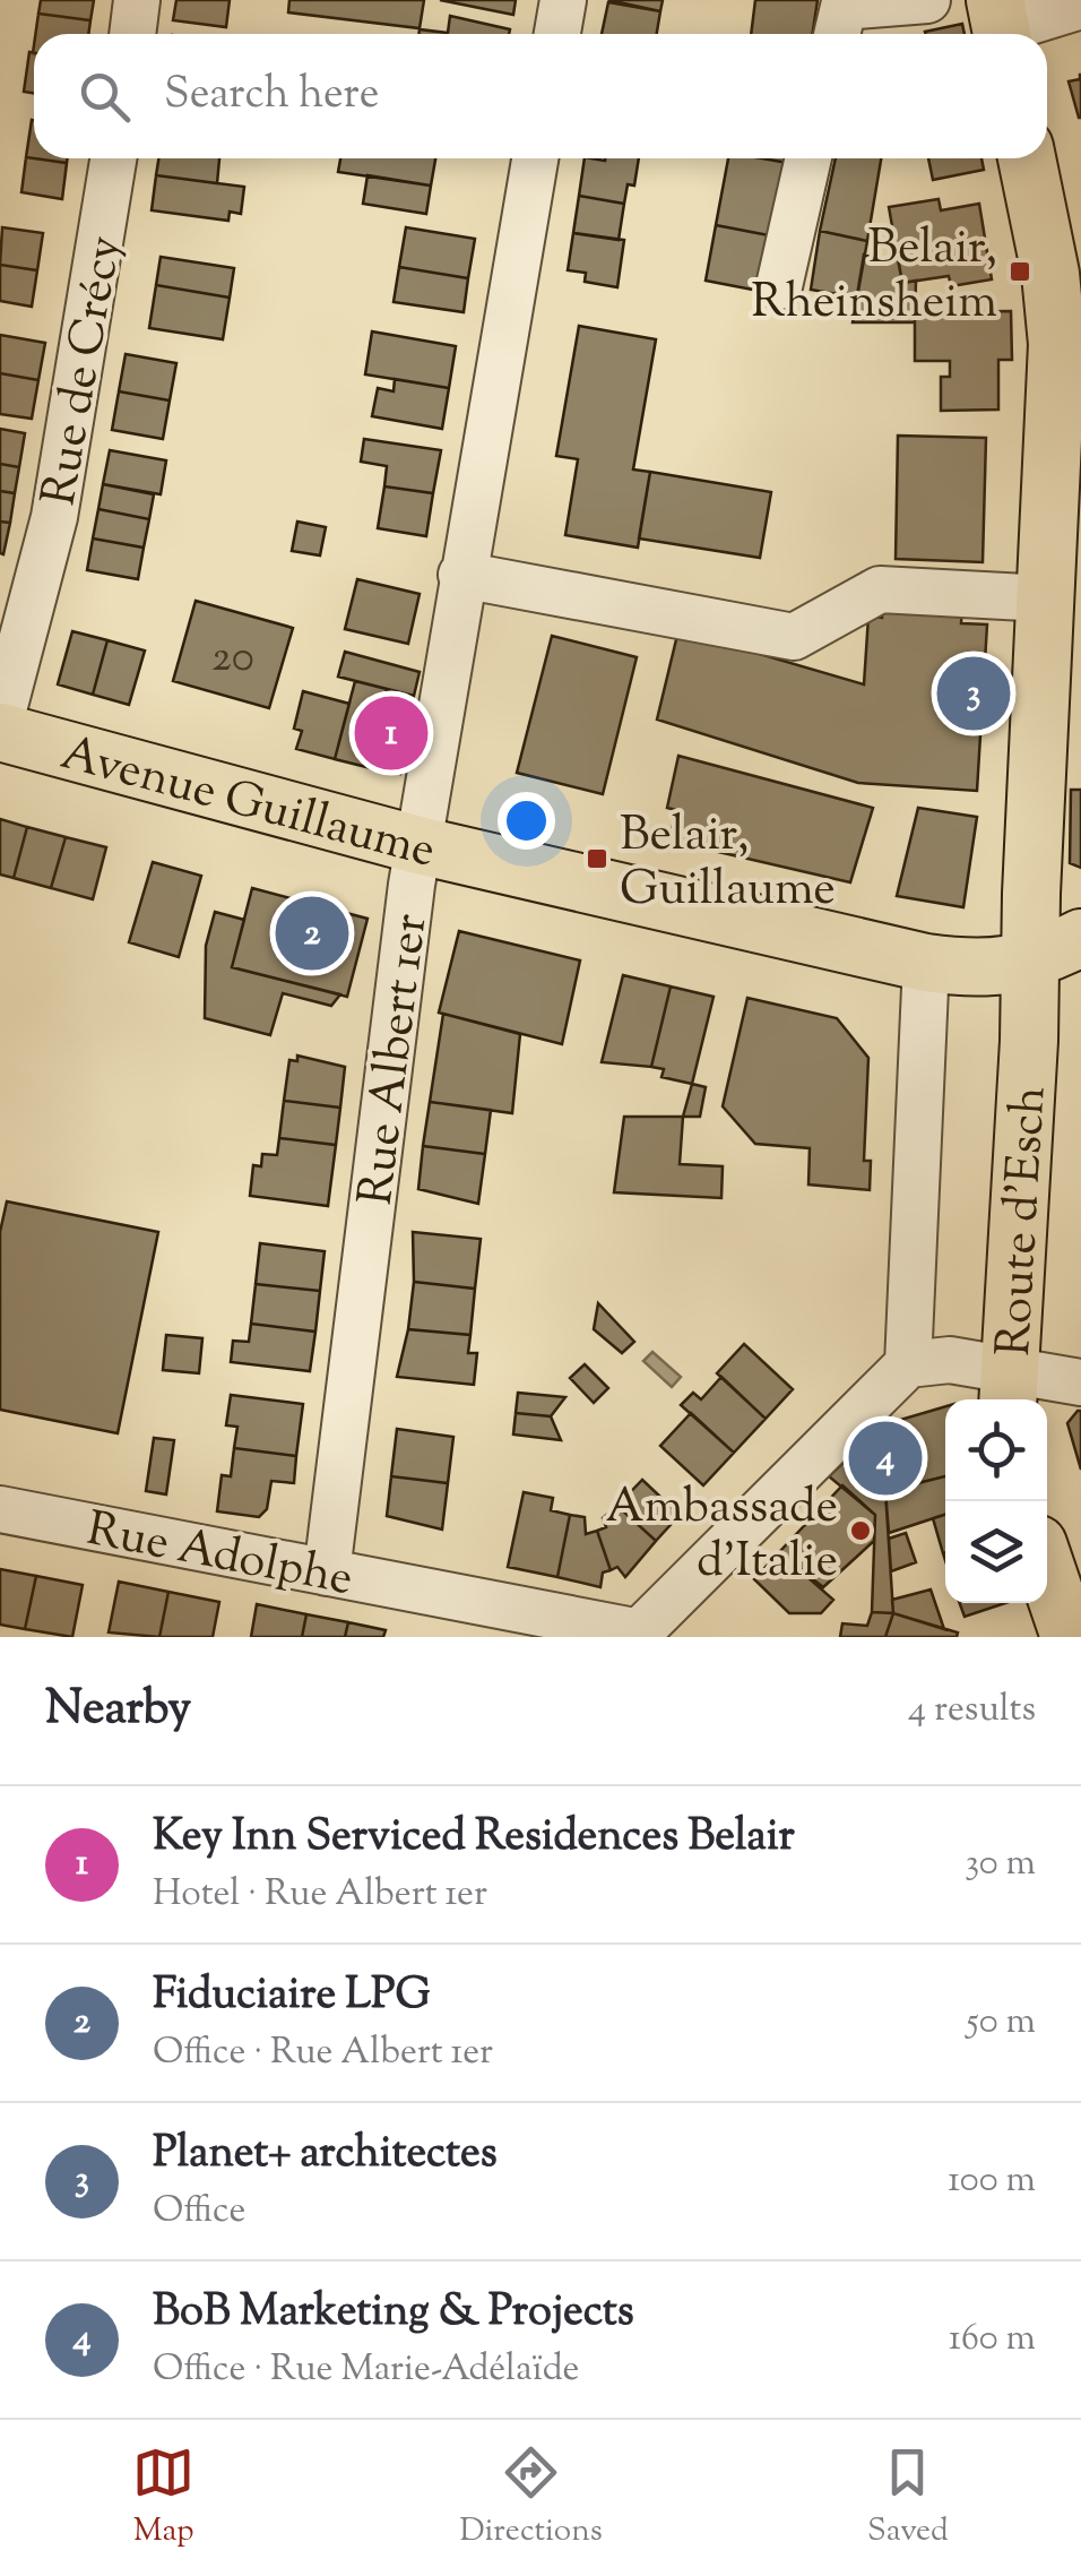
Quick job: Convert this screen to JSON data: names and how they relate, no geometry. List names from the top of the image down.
{
  "streets": {
    "main road": ["Avenue Guillaume", "Route d'Esch"],
    "street": ["Rue de Crécy", "Rue Albert 1er", "Rue Adolphe"]
  },
  "crossings": [
    ["Rue de Crécy", "Avenue Guillaume"],
    ["Avenue Guillaume", "Rue Albert 1er"],
    ["Avenue Guillaume", "Route d'Esch"],
    ["Rue Albert 1er", "Rue Adolphe"]
  ],
  "places": {
    "transit": ["Belair, Rheinsheim", "Belair, Guillaume"],
    "other": ["Ambassade d'Italie"]
  },
  "house_numbers": ["20"],
  "page": {
    "search": "Search here",
    "pins": [
      "3",
      "1",
      "2",
      "4"
    ],
    "heading": ["Nearby", "4 results"],
    "list": [
      {
        "mark": "1",
        "name": "Key Inn Serviced Residences Belair",
        "note": "Hotel · Rue Albert 1er",
        "value": "30 m"
      },
      {
        "mark": "2",
        "name": "Fiduciaire LPG",
        "note": "Office · Rue Albert 1er",
        "value": "50 m"
      },
      {
        "mark": "3",
        "name": "Planet+ architectes",
        "note": "Office",
        "value": "100 m"
      },
      {
        "mark": "4",
        "name": "BoB Marketing & Projects",
        "note": "Office · Rue Marie-Adélaïde",
        "value": "160 m"
      }
    ],
    "nav": ["Map", "Directions", "Saved"]
  }
}
